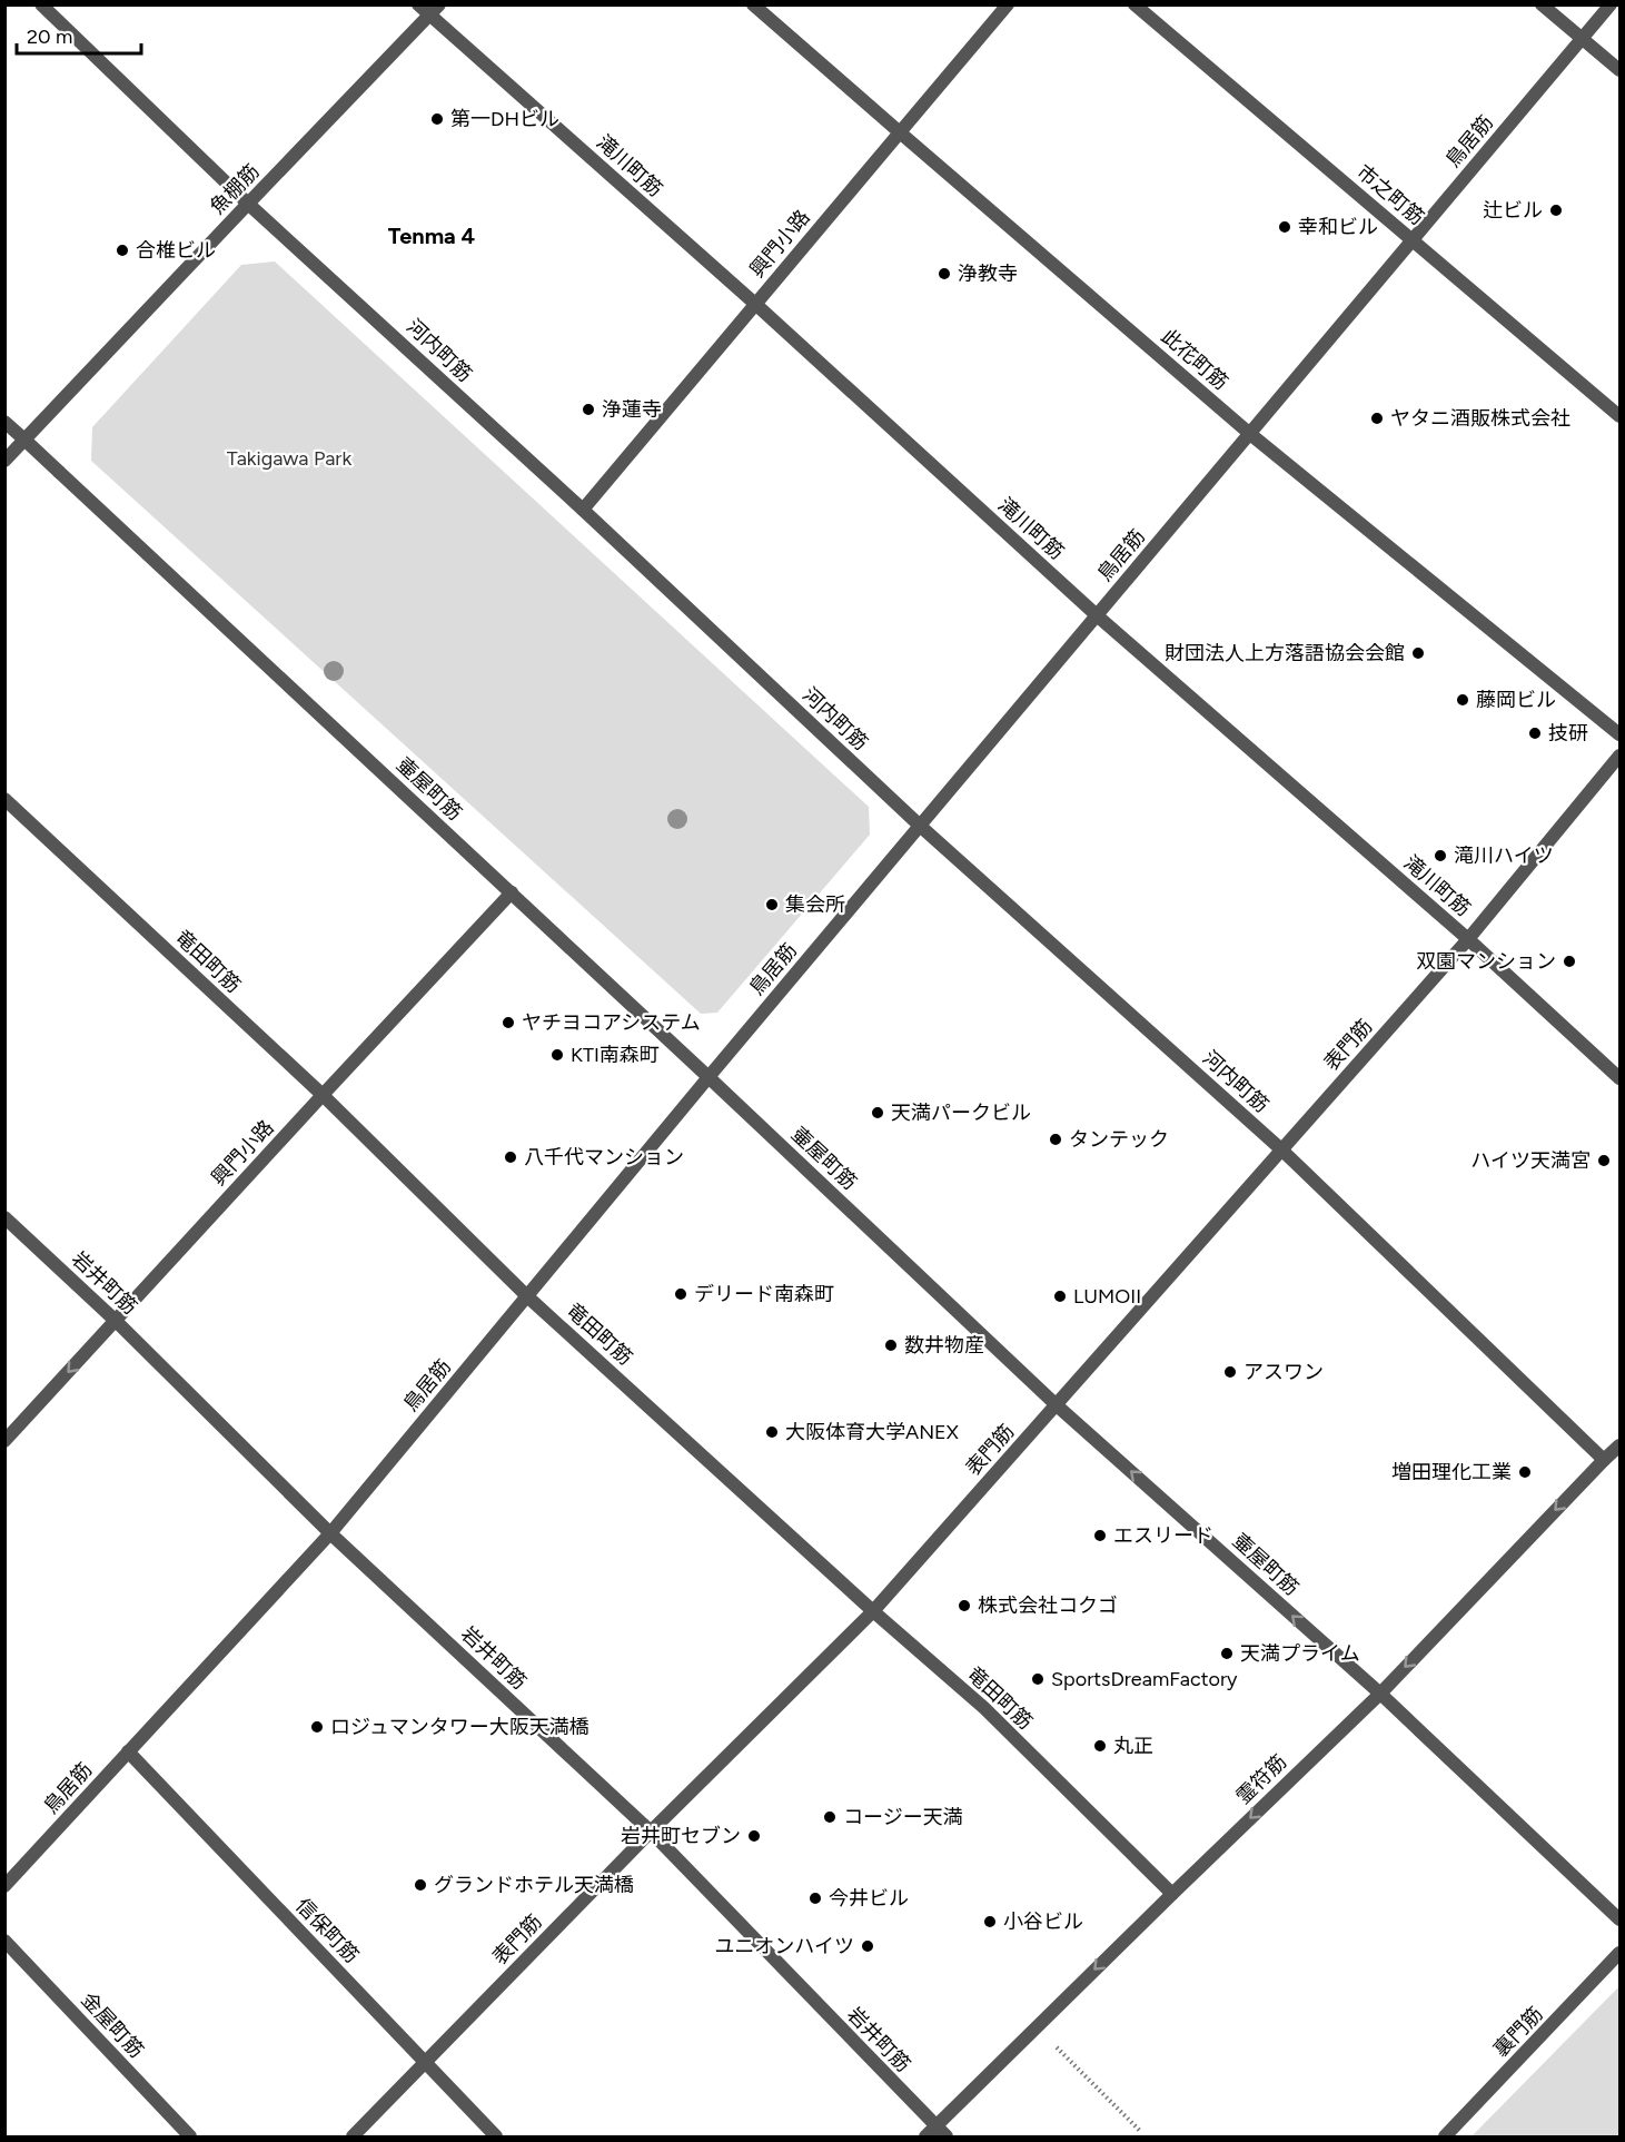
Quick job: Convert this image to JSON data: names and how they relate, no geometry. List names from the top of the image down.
{
  "streets": {
    "street": [
      "鳥居筋",
      "滝川町筋",
      "魚棚筋",
      "市之町筋",
      "興門小路",
      "河内町筋",
      "此花町筋",
      "壷屋町筋",
      "竜田町筋",
      "表門筋",
      "岩井町筋",
      "霊符筋",
      "信保町筋",
      "金屋町筋",
      "裏門筋"
    ]
  },
  "crossings": [
    ["鳥居筋", "滝川町筋"],
    ["鳥居筋", "市之町筋"],
    ["鳥居筋", "河内町筋"],
    ["鳥居筋", "此花町筋"],
    ["鳥居筋", "壷屋町筋"],
    ["鳥居筋", "竜田町筋"],
    ["鳥居筋", "岩井町筋"],
    ["鳥居筋", "信保町筋"],
    ["滝川町筋", "魚棚筋"],
    ["滝川町筋", "興門小路"],
    ["滝川町筋", "表門筋"],
    ["魚棚筋", "河内町筋"],
    ["魚棚筋", "壷屋町筋"],
    ["興門小路", "河内町筋"],
    ["興門小路", "此花町筋"],
    ["興門小路", "壷屋町筋"],
    ["興門小路", "竜田町筋"],
    ["興門小路", "岩井町筋"],
    ["河内町筋", "表門筋"],
    ["河内町筋", "霊符筋"],
    ["壷屋町筋", "表門筋"],
    ["壷屋町筋", "霊符筋"],
    ["竜田町筋", "表門筋"],
    ["竜田町筋", "霊符筋"],
    ["表門筋", "岩井町筋"],
    ["表門筋", "信保町筋"],
    ["岩井町筋", "霊符筋"]
  ],
  "one_way": ["霊符筋"],
  "districts": ["Tenma 4"],
  "parks": ["Takigawa Park"],
  "places": [
    "第一DHビル",
    "辻ビル",
    "幸和ビル",
    "合椎ビル",
    "浄教寺",
    "浄蓮寺",
    "ヤタニ酒販株式会社",
    "財団法人上方落語協会会館",
    "藤岡ビル",
    "技研",
    "滝川ハイツ",
    "集会所",
    "双園マンション",
    "ヤチヨコアシステム",
    "KTI南森町",
    "天満パークビル",
    "タンテック",
    "八千代マンション",
    "ハイツ天満宮",
    "デリード南森町",
    "LUMOII",
    "数井物産",
    "アスワン",
    "大阪体育大学ANEX",
    "増田理化工業",
    "エスリード",
    "株式会社コクゴ",
    "天満プライム",
    "SportsDreamFactory",
    "ロジュマンタワー大阪天満橋",
    "丸正",
    "コージー天満",
    "岩井町セブン",
    "グランドホテル天満橋",
    "今井ビル",
    "小谷ビル",
    "ユニオンハイツ"
  ],
  "scale_bar": "20 m"
}
